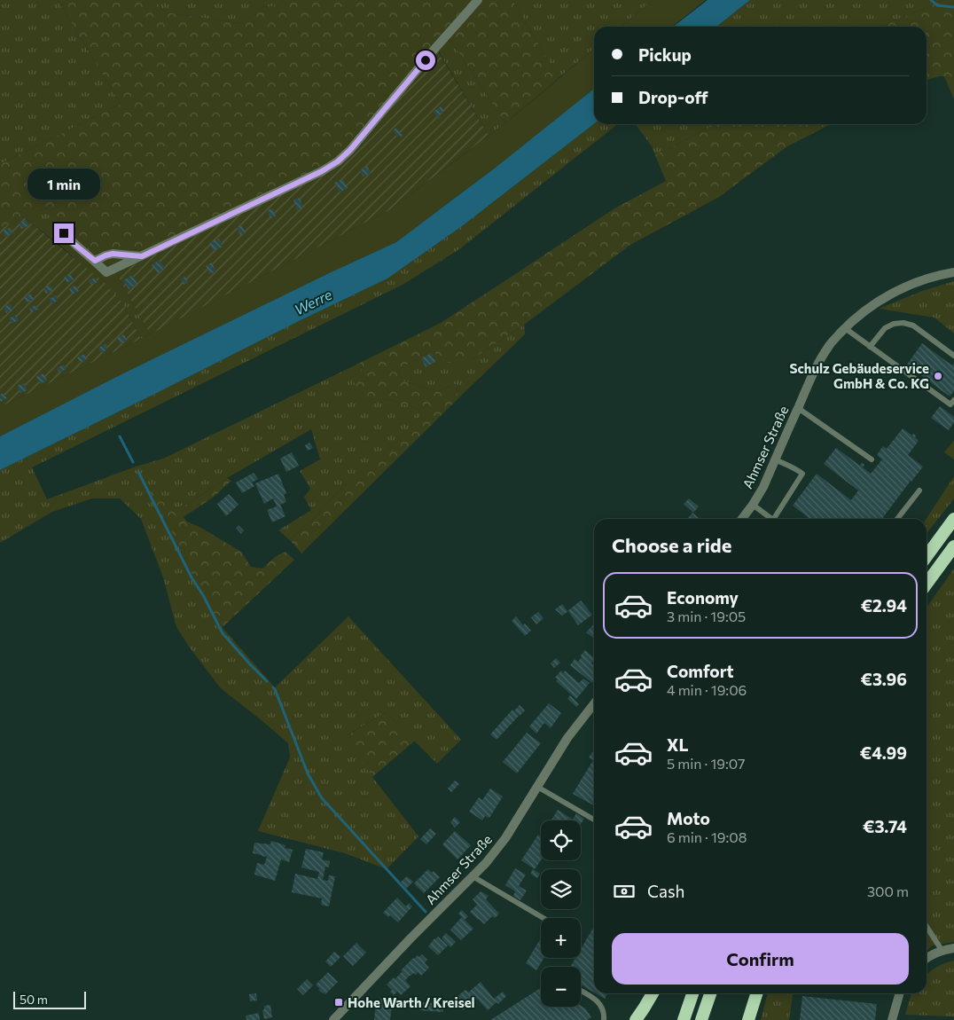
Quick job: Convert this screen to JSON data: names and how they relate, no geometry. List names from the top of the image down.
{
  "streets": {
    "street": ["Ahmser Straße"]
  },
  "water": ["Werre"],
  "places": {
    "other": ["Schulz Gebäudeservice GmbH & Co. KG"],
    "transit": ["Hohe Warth / Kreisel"]
  },
  "scale_bar": "50 m",
  "page": {
    "banner": ["Pickup", "Drop-off"],
    "bubble": "1 min",
    "heading": "Choose a ride",
    "list": [
      {
        "name": "Economy",
        "note": "3 min · 19:05",
        "value": "€2.94"
      },
      {
        "name": "Comfort",
        "note": "4 min · 19:06",
        "value": "€3.96"
      },
      {
        "name": "XL",
        "note": "5 min · 19:07",
        "value": "€4.99"
      },
      {
        "name": "Moto",
        "note": "6 min · 19:08",
        "value": "€3.74"
      }
    ],
    "map_buttons": ["+", "−"],
    "pay": ["Cash", "300 m"],
    "buttons": "Confirm",
    "scale": "50 m"
  }
}
